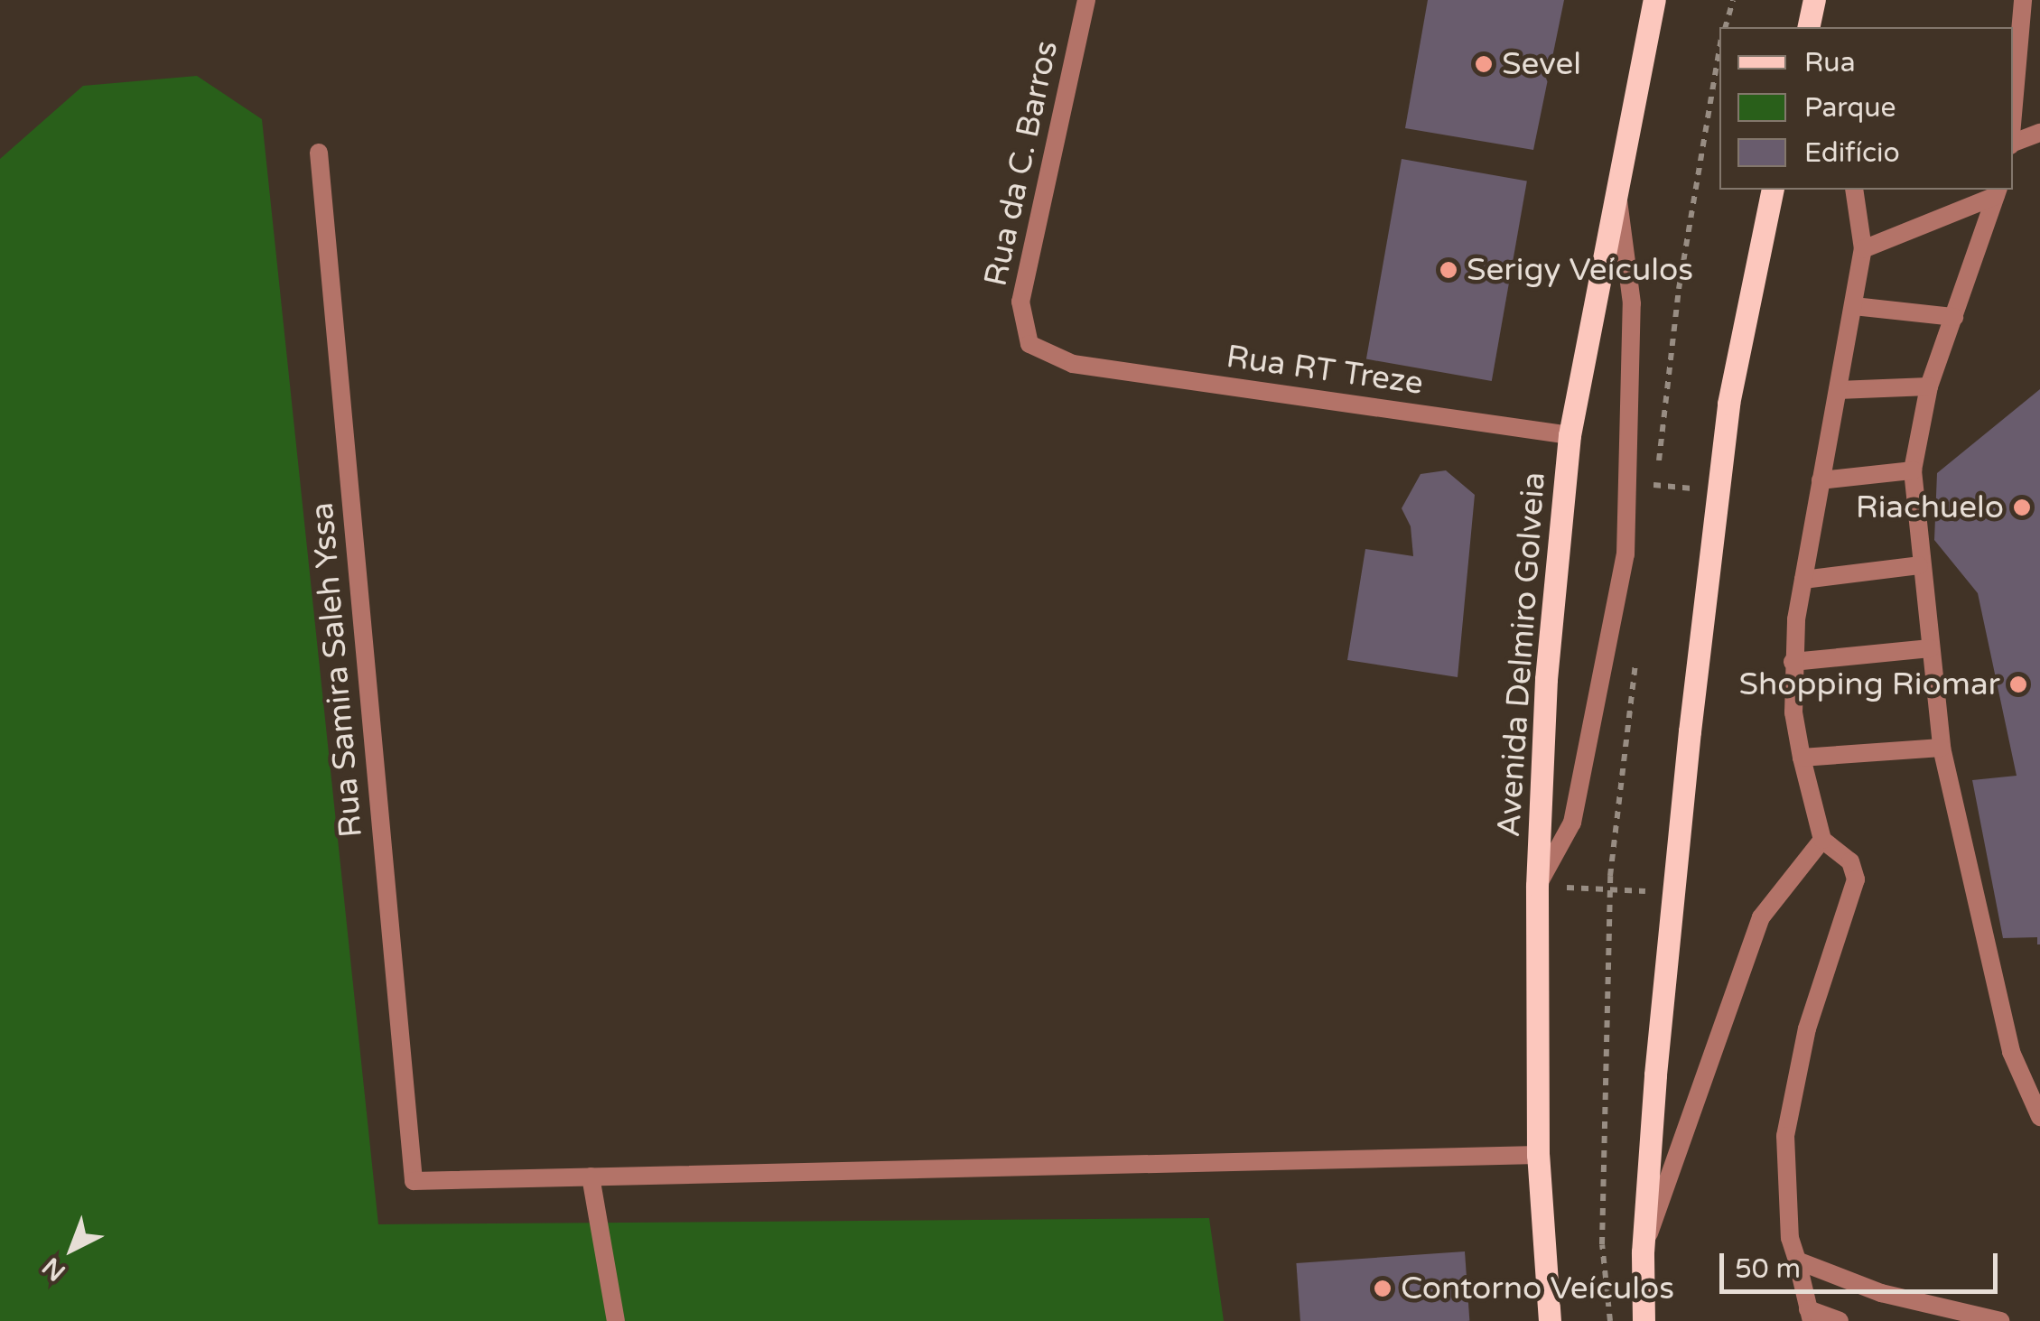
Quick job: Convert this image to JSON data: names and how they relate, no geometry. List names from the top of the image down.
{
  "streets": {
    "main road": ["Avenida Delmiro Golveia"],
    "street": ["Rua da C. Barros", "Rua RT Treze", "Rua Samira Saleh Yssa"]
  },
  "crossings": [
    ["Rua da C. Barros", "Rua RT Treze"],
    ["Rua RT Treze", "Avenida Delmiro Golveia"]
  ],
  "places": [
    "Sevel",
    "Serigy Veículos",
    "Riachuelo",
    "Shopping Riomar",
    "Contorno Veículos"
  ],
  "legend": ["Rua", "Parque", "Edifício"],
  "scale_bar": "50 m",
  "north": "bottom left"
}
